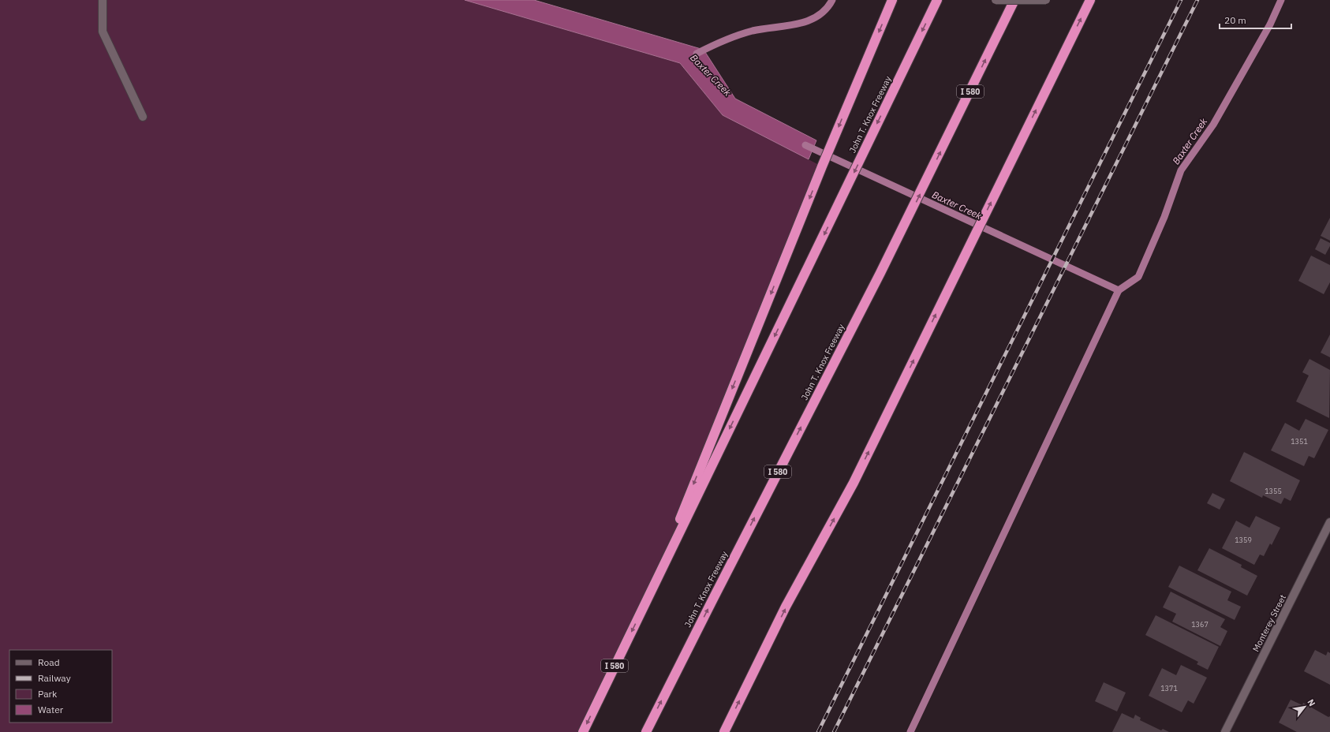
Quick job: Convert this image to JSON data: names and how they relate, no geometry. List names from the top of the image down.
{
  "streets": {
    "highway": ["I 580", "John T. Knox Freeway"],
    "street": ["Monterey Street"]
  },
  "water": ["Baxter Creek"],
  "house_numbers": [
    "1351",
    "1355",
    "1359",
    "1367",
    "1371"
  ],
  "legend": [
    "Road",
    "Railway",
    "Park",
    "Water"
  ],
  "scale_bar": "20 m",
  "north": "top right"
}
